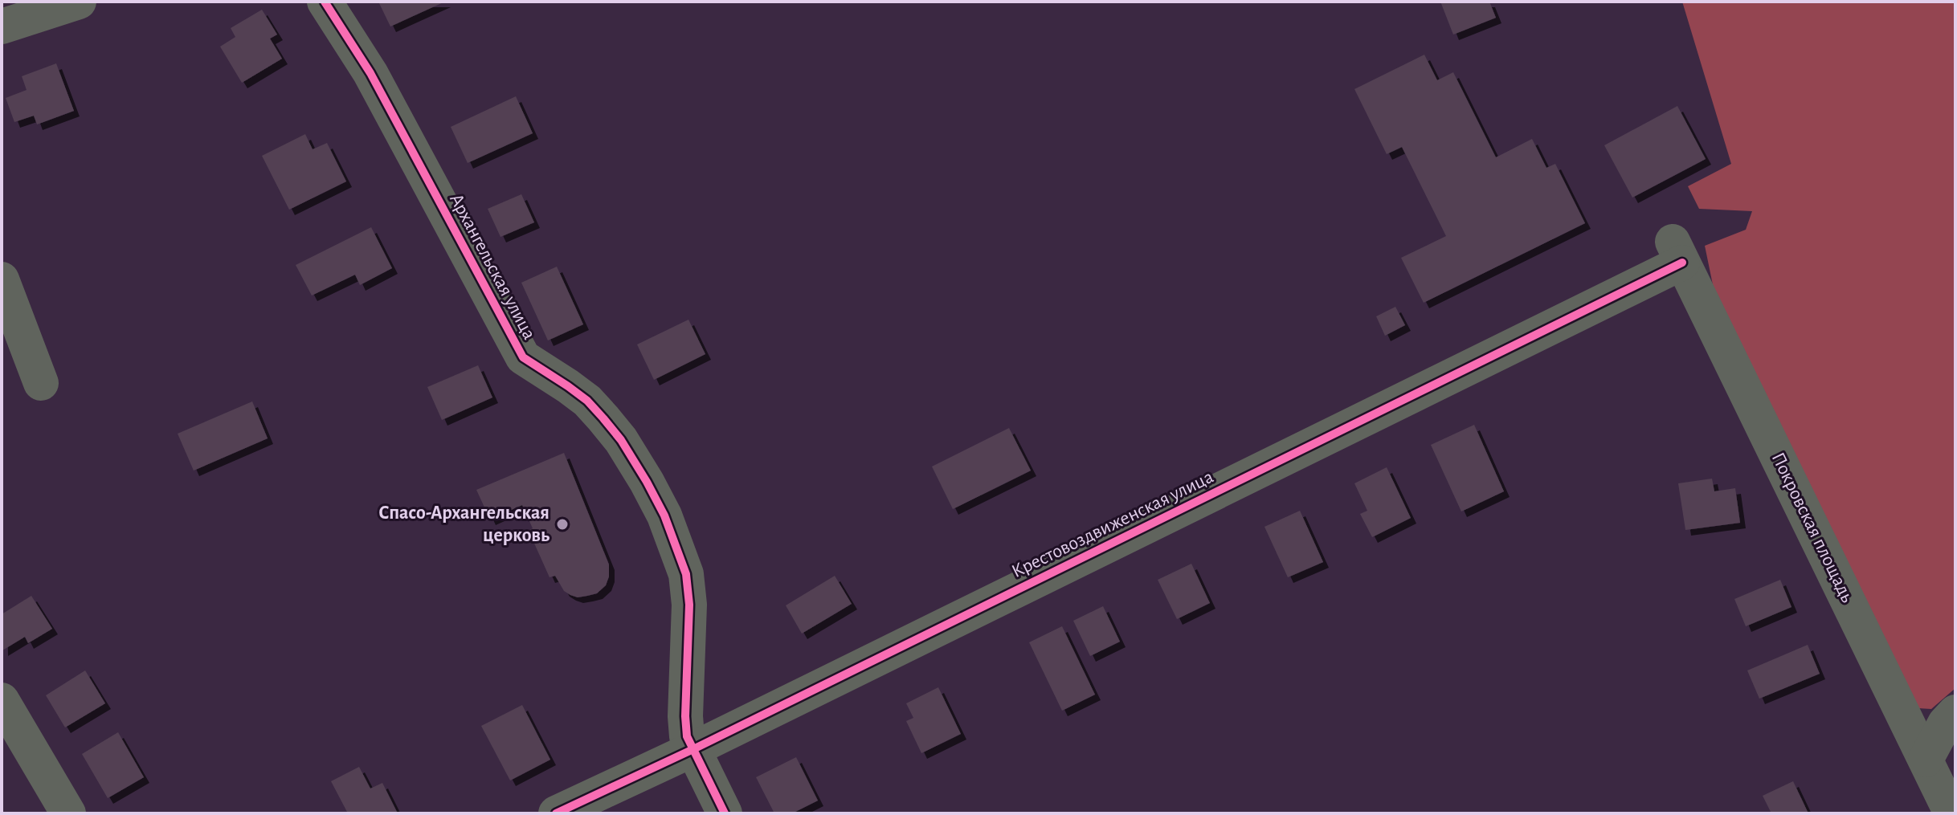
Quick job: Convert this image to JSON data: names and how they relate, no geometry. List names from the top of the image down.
{
  "streets": {
    "street": ["Архангельская улица", "Крестовоздвиженская улица", "Покровская площадь"]
  },
  "crossings": [
    ["Архангельская улица", "Крестовоздвиженская улица"],
    ["Крестовоздвиженская улица", "Покровская площадь"]
  ],
  "places": ["Спасо-Архангельская церковь"]
}
